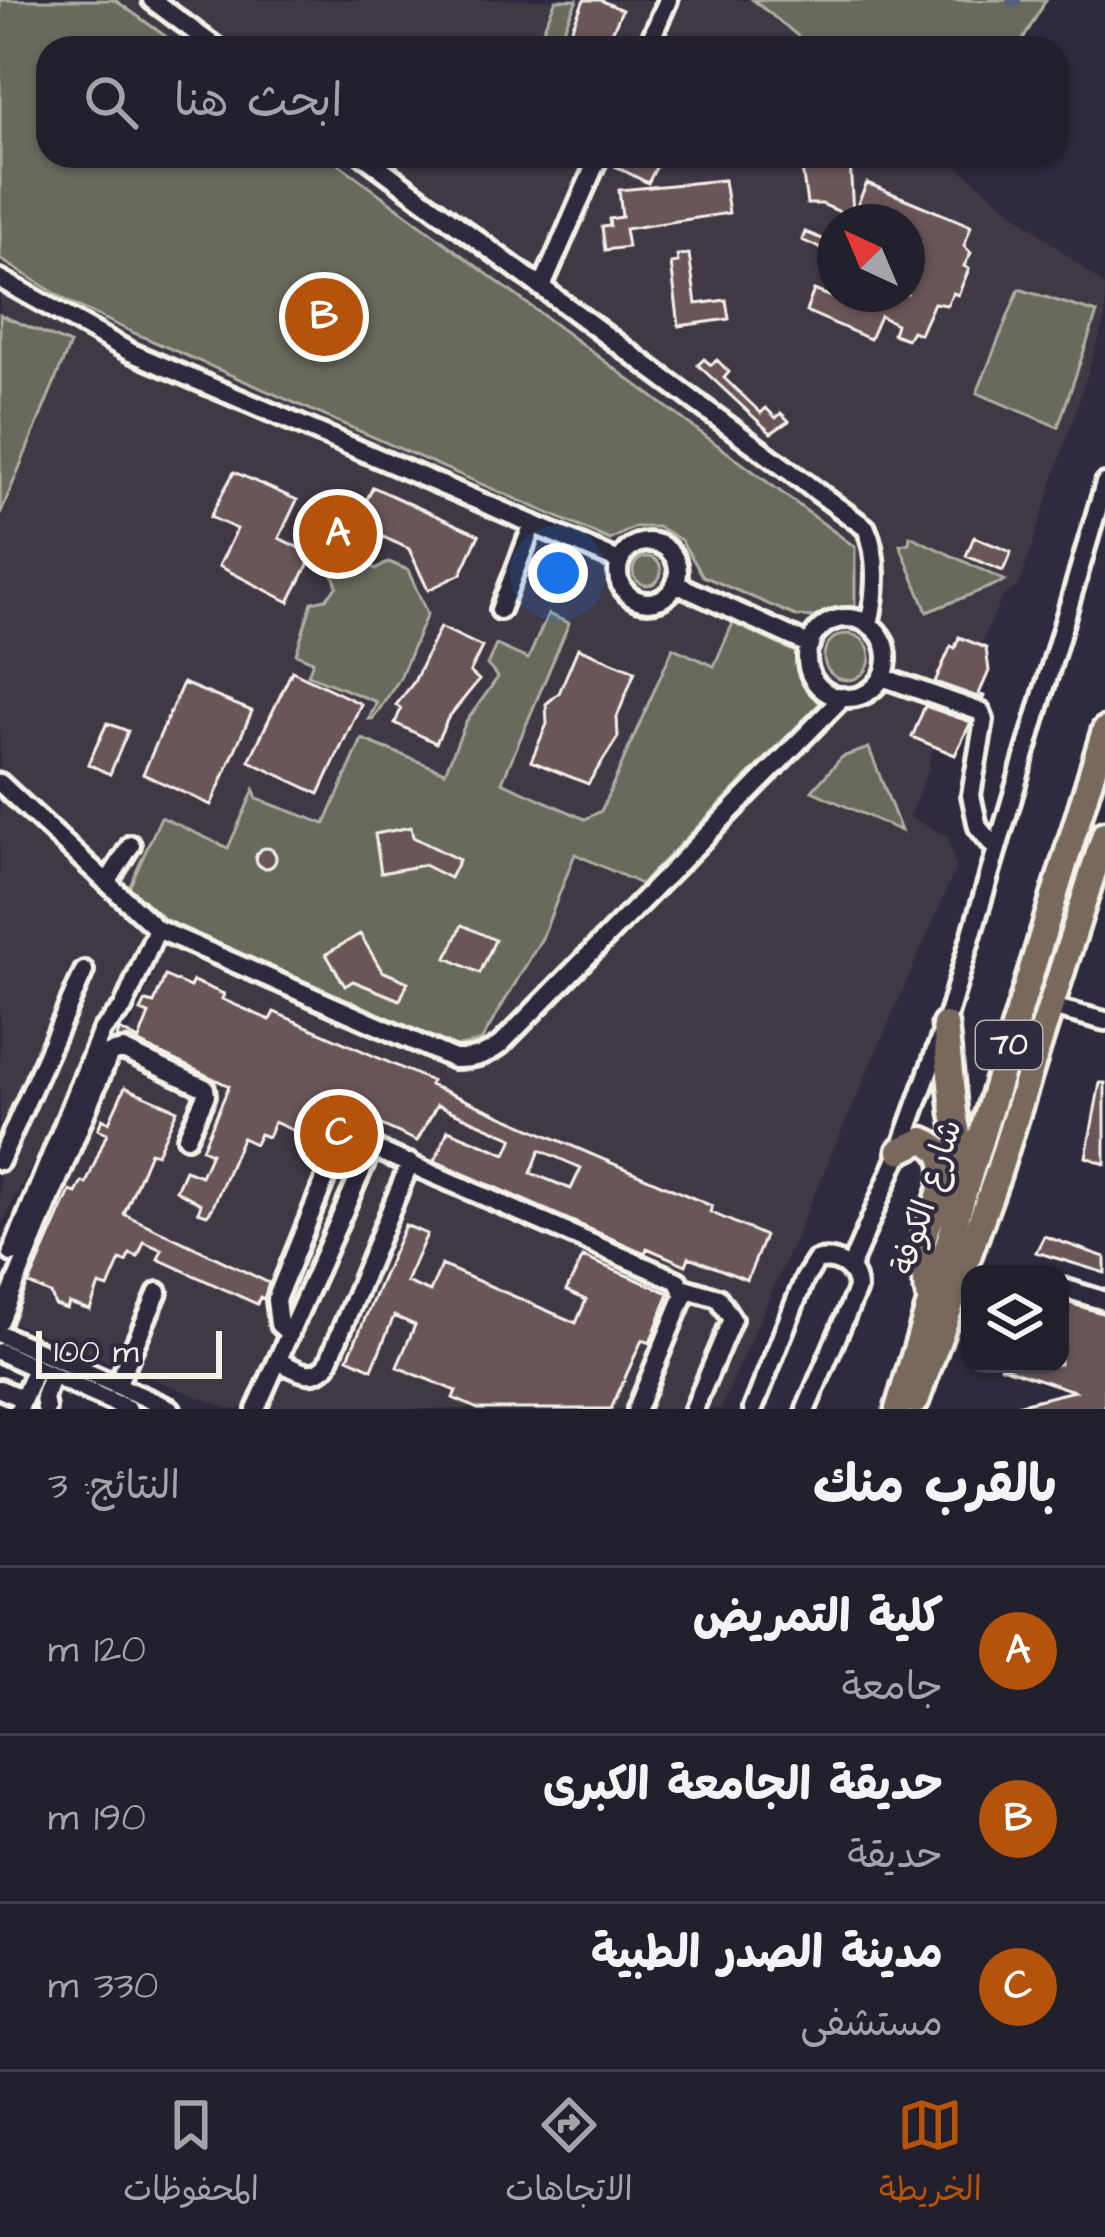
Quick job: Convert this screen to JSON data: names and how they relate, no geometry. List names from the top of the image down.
{
  "streets": {
    "highway": ["70", "شارع الكوفة"]
  },
  "scale_bar": "100 m",
  "north": "top left",
  "page": {
    "search": "ابحث هنا",
    "pins": ["B", "A", "C"],
    "scale": "100 m",
    "heading": ["بالقرب منك", "النتائج: 3"],
    "list": [
      {
        "mark": "A",
        "name": "كلية التمريض",
        "note": "جامعة",
        "value": "120 m"
      },
      {
        "mark": "B",
        "name": "حديقة الجامعة الكبرى",
        "note": "حديقة",
        "value": "190 m"
      },
      {
        "mark": "C",
        "name": "مدينة الصدر الطبية",
        "note": "مستشفى",
        "value": "330 m"
      }
    ],
    "nav": ["الخريطة", "الاتجاهات", "المحفوظات"]
  }
}
